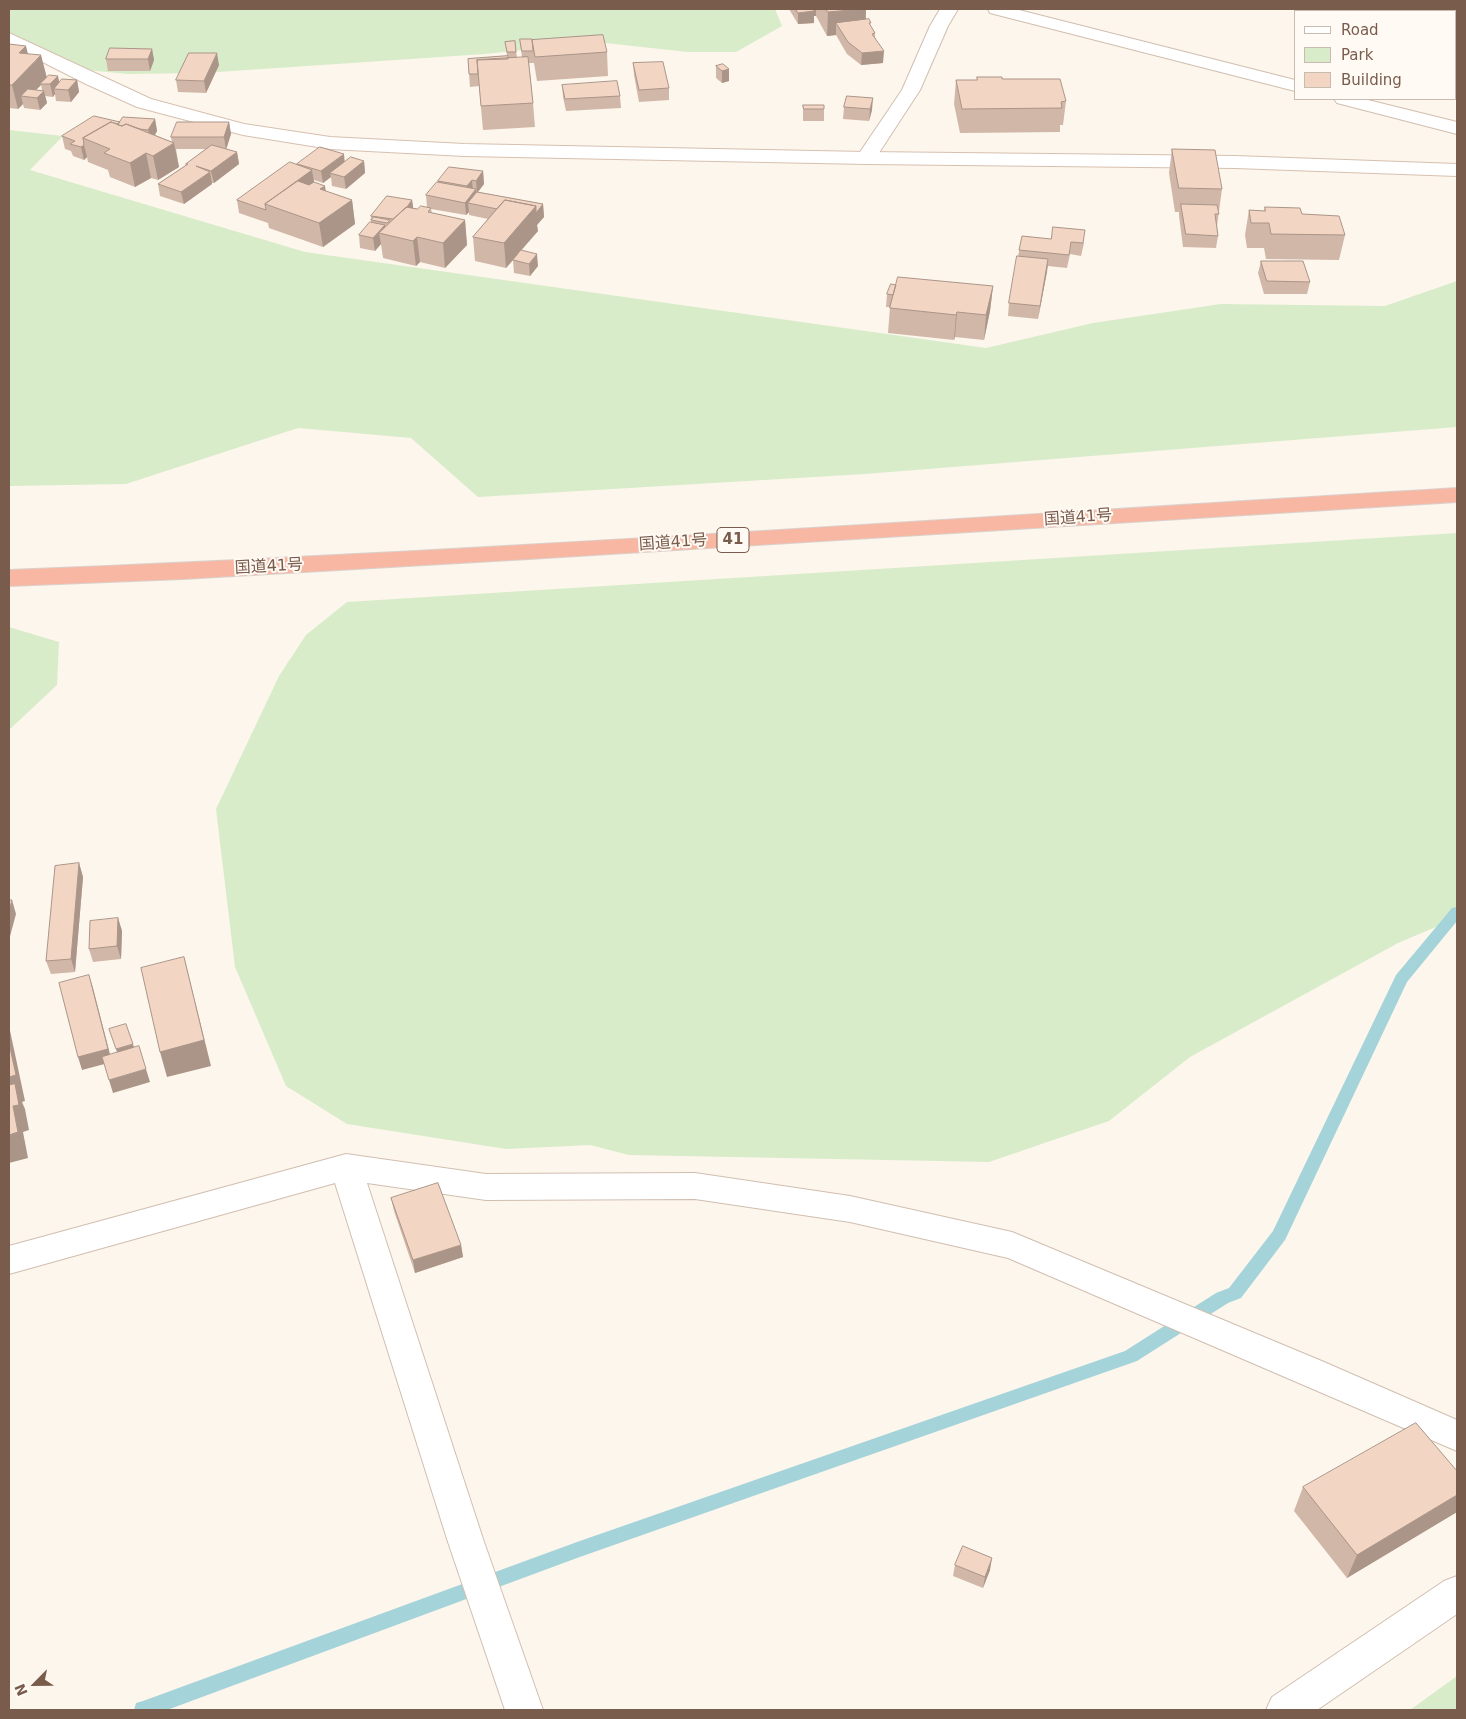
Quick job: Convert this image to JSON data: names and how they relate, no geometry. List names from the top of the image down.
{
  "streets": {
    "highway": ["国道41号", "41"]
  },
  "legend": ["Road", "Park", "Building"],
  "north": "bottom left"
}
